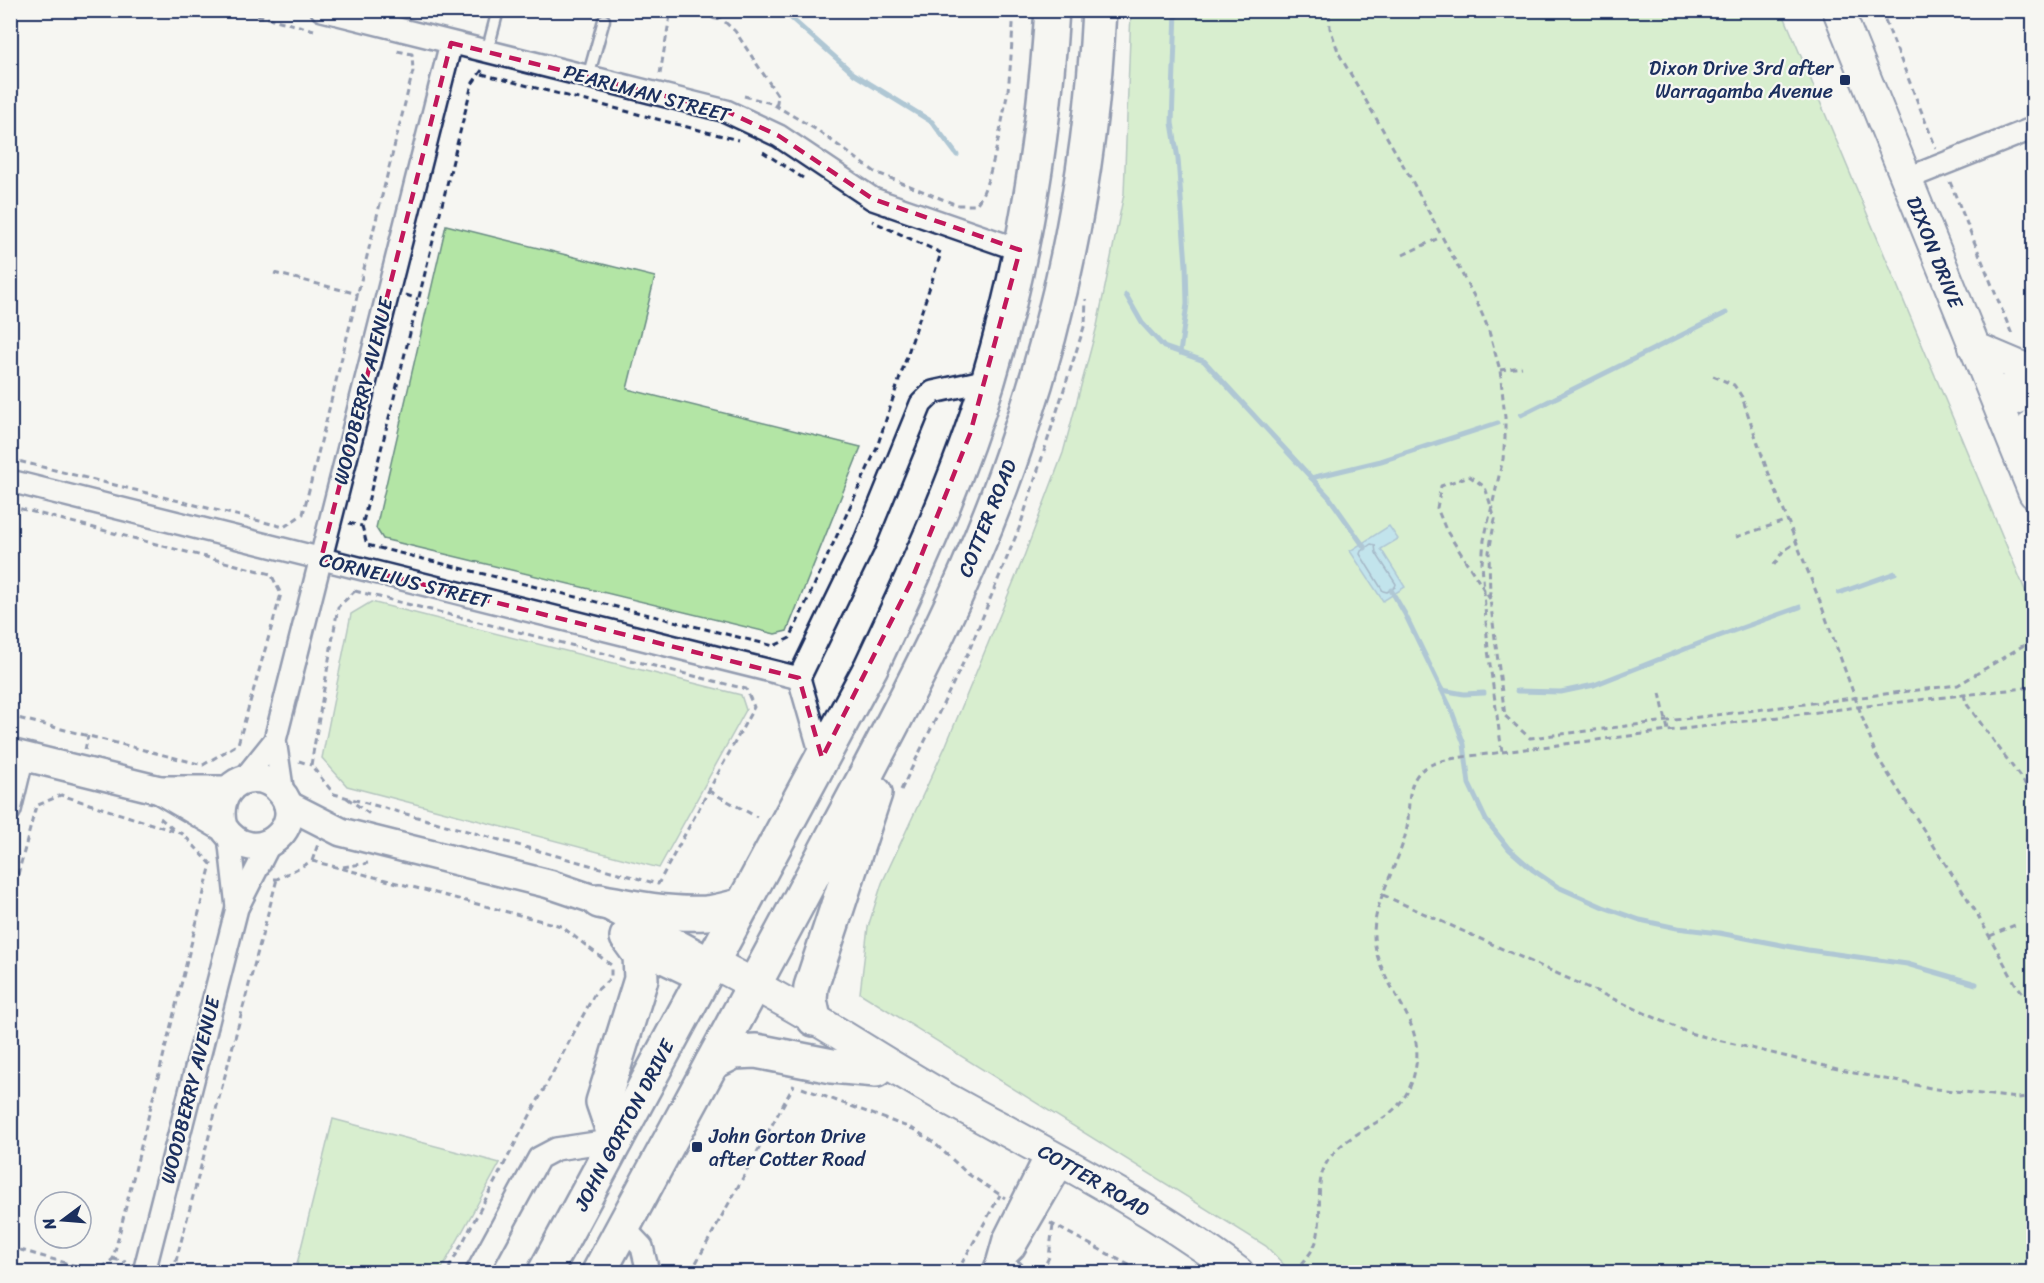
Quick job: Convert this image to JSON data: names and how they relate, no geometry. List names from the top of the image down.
{
  "streets": {
    "main road": ["DIXON DRIVE", "COTTER ROAD", "JOHN GORTON DRIVE"],
    "street": ["PEARLMAN STREET", "WOODBERRY AVENUE", "CORNELIUS STREET"]
  },
  "crossings": [
    ["PEARLMAN STREET", "WOODBERRY AVENUE"],
    ["WOODBERRY AVENUE", "CORNELIUS STREET"],
    ["COTTER ROAD", "JOHN GORTON DRIVE"]
  ],
  "places": {
    "transit": ["Dixon Drive 3rd after Warragamba Avenue", "John Gorton Drive after Cotter Road"]
  },
  "north": "left"
}
